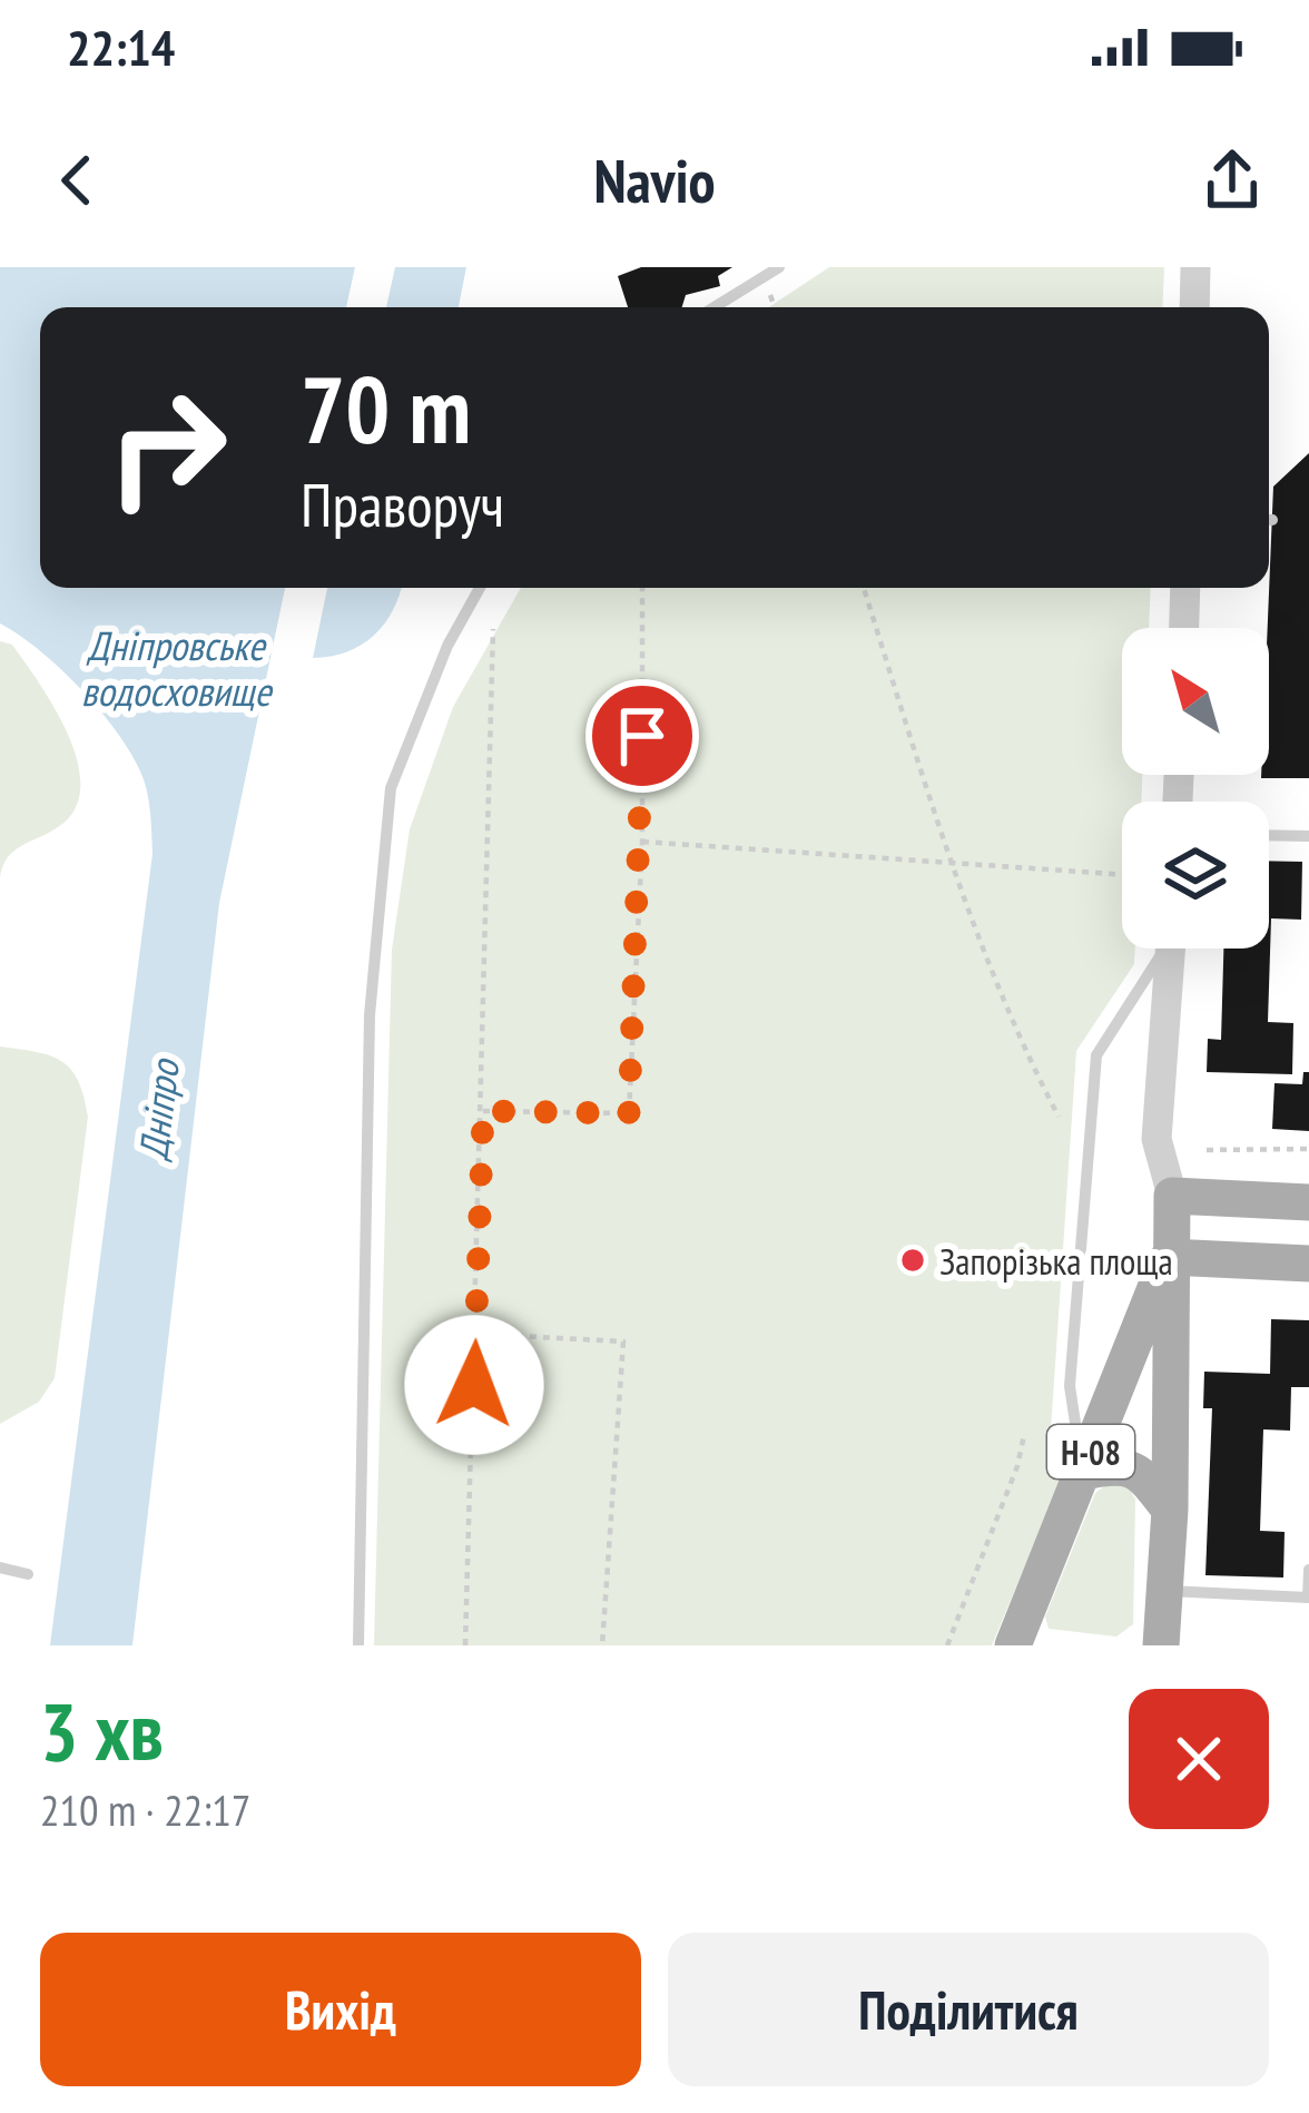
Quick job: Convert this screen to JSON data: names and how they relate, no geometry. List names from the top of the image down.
{
  "streets": {
    "main road": ["Н-08"]
  },
  "water": ["Дніпровське водосховище", "Дніпро"],
  "places": ["Запорізька площа"],
  "north": "top left",
  "page": {
    "status": "22:14",
    "header": "Navio",
    "turn": ["70 m", "Праворуч"],
    "heading": ["3 хв", "210 m · 22:17"],
    "buttons": ["Вихід", "Поділитися"]
  }
}
